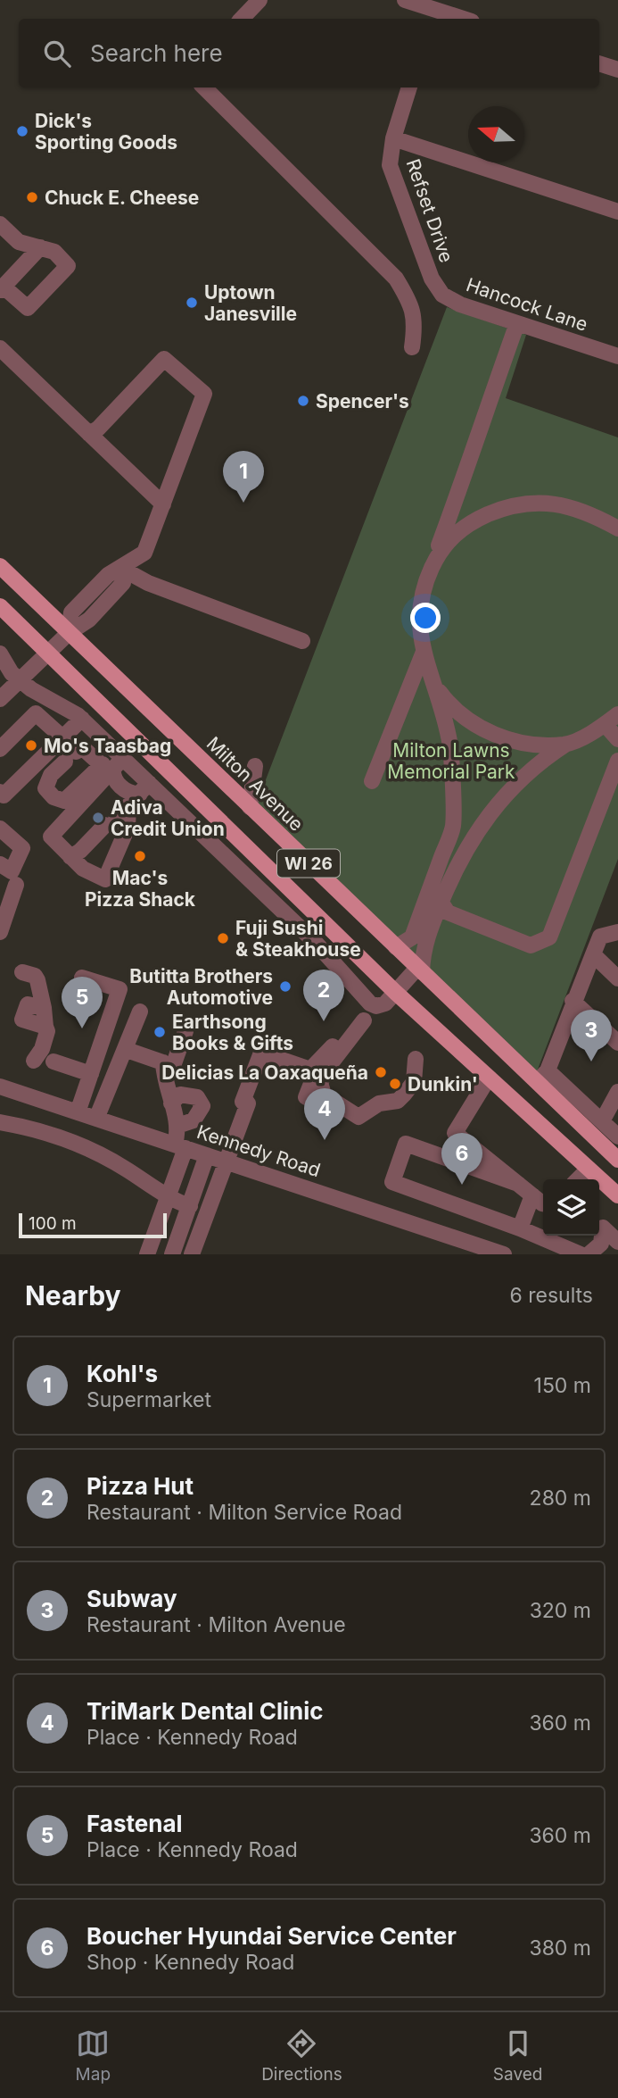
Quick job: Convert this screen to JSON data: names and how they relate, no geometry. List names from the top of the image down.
{
  "streets": {
    "main road": ["Milton Avenue", "WI 26"],
    "street": ["Refset Drive", "Hancock Lane", "Kennedy Road"]
  },
  "crossings": [
    ["Refset Drive", "Hancock Lane"]
  ],
  "parks": ["Milton Lawns Memorial Park"],
  "places": [
    "Dick's Sporting Goods",
    "Chuck E. Cheese",
    "Uptown Janesville",
    "Spencer's",
    "Mo's Taasbag",
    "Adiva Credit Union",
    "Mac's Pizza Shack",
    "Fuji Sushi & Steakhouse",
    "Butitta Brothers Automotive",
    "Earthsong Books & Gifts",
    "Delicias La Oaxaqueña",
    "Dunkin'"
  ],
  "scale_bar": "100 m",
  "north": "left",
  "page": {
    "search": "Search here",
    "pins": [
      "1",
      "2",
      "5",
      "3",
      "4",
      "6"
    ],
    "scale": "100 m",
    "heading": ["Nearby", "6 results"],
    "list": [
      {
        "mark": "1",
        "name": "Kohl's",
        "note": "Supermarket",
        "value": "150 m"
      },
      {
        "mark": "2",
        "name": "Pizza Hut",
        "note": "Restaurant · Milton Service Road",
        "value": "280 m"
      },
      {
        "mark": "3",
        "name": "Subway",
        "note": "Restaurant · Milton Avenue",
        "value": "320 m"
      },
      {
        "mark": "4",
        "name": "TriMark Dental Clinic",
        "note": "Place · Kennedy Road",
        "value": "360 m"
      },
      {
        "mark": "5",
        "name": "Fastenal",
        "note": "Place · Kennedy Road",
        "value": "360 m"
      },
      {
        "mark": "6",
        "name": "Boucher Hyundai Service Center",
        "note": "Shop · Kennedy Road",
        "value": "380 m"
      }
    ],
    "nav": ["Map", "Directions", "Saved"]
  }
}
